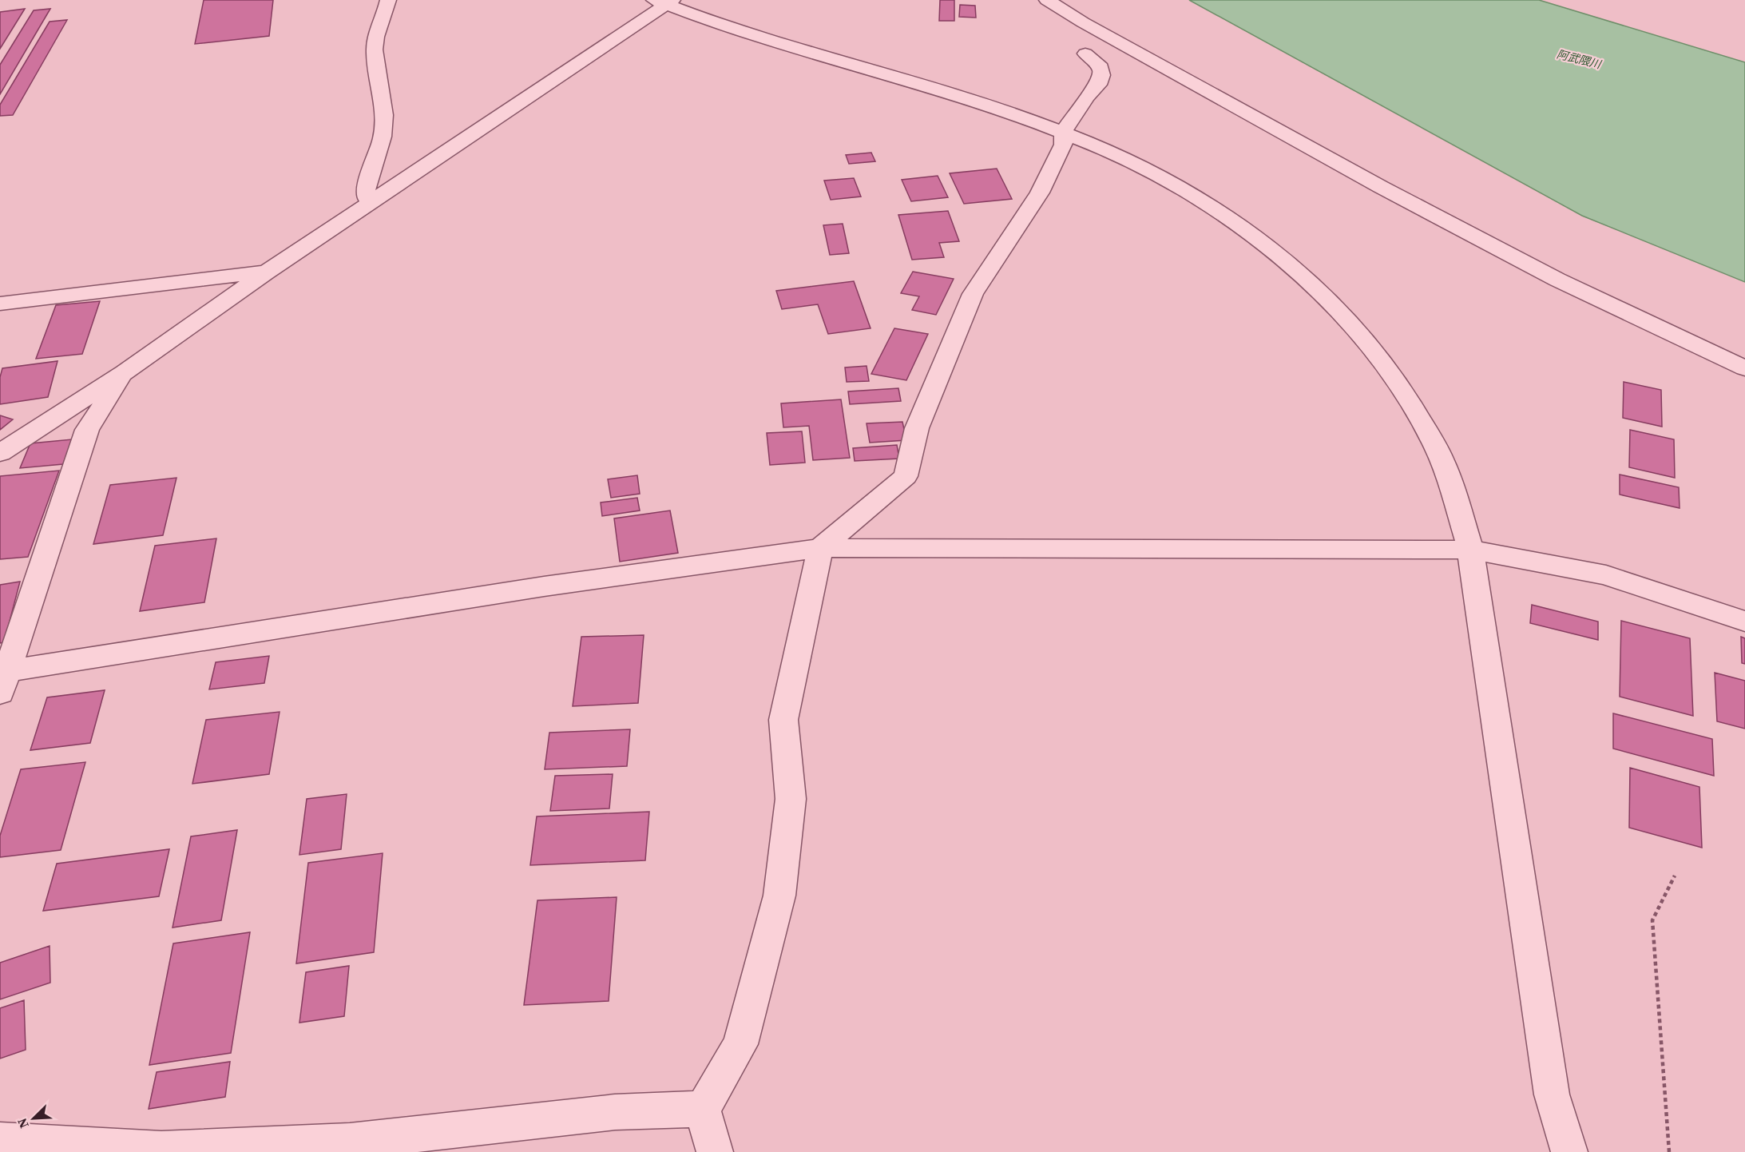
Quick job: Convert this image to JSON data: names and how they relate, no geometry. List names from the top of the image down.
{
  "water": ["阿武隈川"],
  "north": "bottom left"
}
